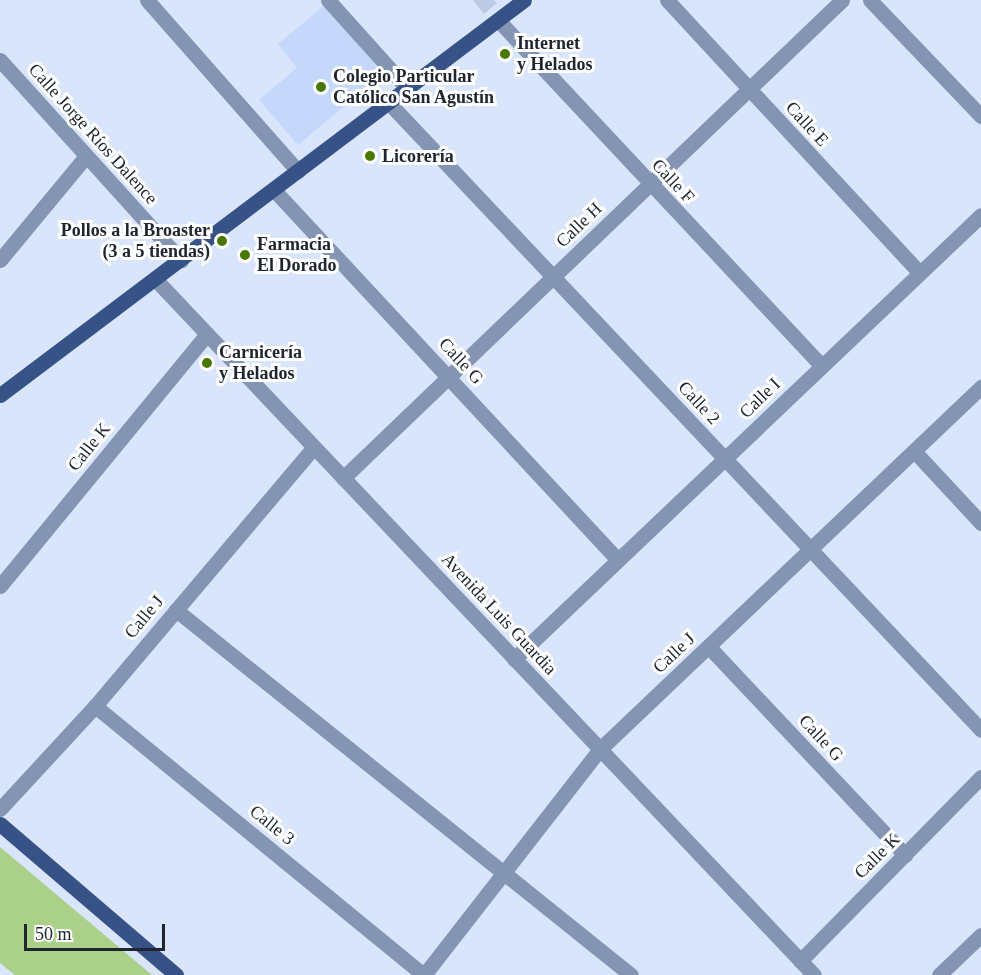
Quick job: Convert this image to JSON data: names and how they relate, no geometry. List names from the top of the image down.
{
  "streets": {
    "street": [
      "Calle E",
      "Calle Jorge Ríos Dalence",
      "Calle F",
      "Calle H",
      "Calle G",
      "Calle I",
      "Calle 2",
      "Calle K",
      "Avenida Luis Guardia",
      "Calle J",
      "Calle 3"
    ]
  },
  "crossings": [
    ["Calle E", "Calle H"],
    ["Calle E", "Calle I"],
    ["Calle F", "Calle H"],
    ["Calle F", "Calle I"],
    ["Calle H", "Calle G"],
    ["Calle H", "Calle 2"],
    ["Calle H", "Avenida Luis Guardia"],
    ["Calle G", "Calle I"],
    ["Calle G", "Calle K"],
    ["Calle G", "Calle J"],
    ["Calle I", "Calle 2"],
    ["Calle I", "Avenida Luis Guardia"],
    ["Calle 2", "Calle J"],
    ["Calle K", "Avenida Luis Guardia"],
    ["Avenida Luis Guardia", "Calle J"],
    ["Calle J", "Calle 3"]
  ],
  "places": [
    "Internet y Helados",
    "Colegio Particular Católico San Agustín",
    "Licorería",
    "Pollos a la Broaster (3 a 5 tiendas)",
    "Farmacia El Dorado",
    "Carnicería y Helados"
  ],
  "scale_bar": "50 m"
}
